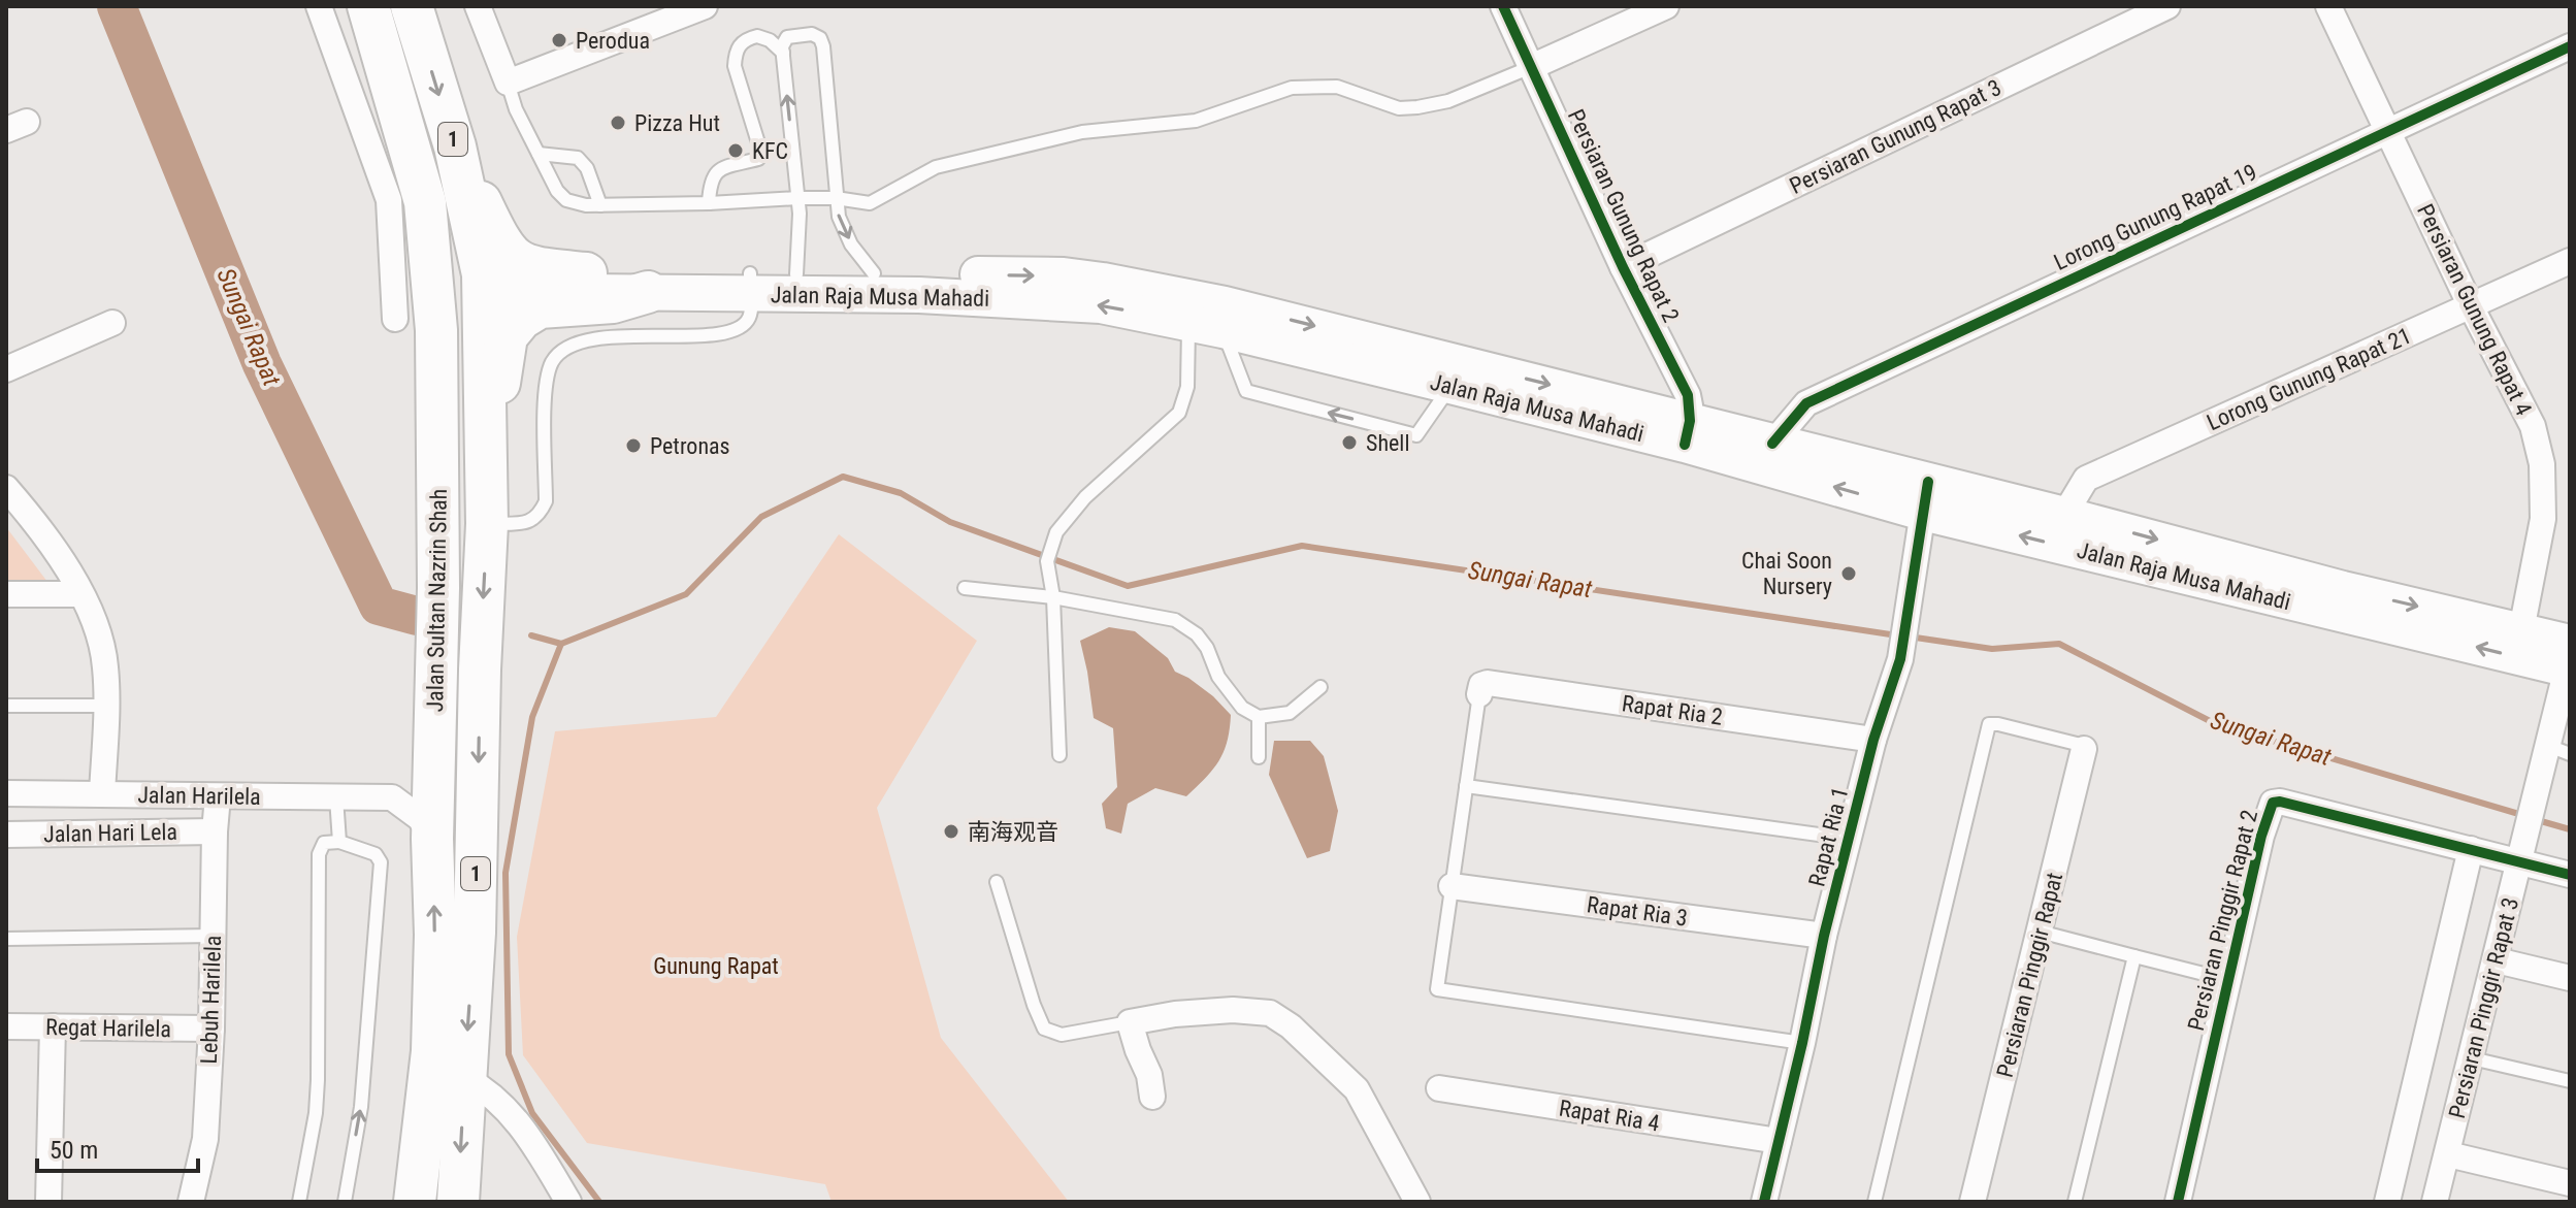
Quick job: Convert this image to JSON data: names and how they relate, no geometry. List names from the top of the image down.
{
  "streets": {
    "highway": ["1", "Jalan Sultan Nazrin Shah"],
    "main road": ["Jalan Raja Musa Mahadi"],
    "street": [
      "Persiaran Gunung Rapat 3",
      "Persiaran Gunung Rapat 2",
      "Lorong Gunung Rapat 19",
      "Persiaran Gunung Rapat 4",
      "Lorong Gunung Rapat 21",
      "Rapat Ria 2",
      "Jalan Harilela",
      "Jalan Hari Lela",
      "Rapat Ria 1",
      "Rapat Ria 3",
      "Persiaran Pinggir Rapat 2",
      "Persiaran Pinggir Rapat",
      "Lebuh Harilela",
      "Persiaran Pinggir Rapat 3",
      "Regat Harilela",
      "Rapat Ria 4"
    ]
  },
  "crossings": [
    ["Persiaran Gunung Rapat 3", "Persiaran Gunung Rapat 2"],
    ["Persiaran Gunung Rapat 2", "Jalan Raja Musa Mahadi"],
    ["Lorong Gunung Rapat 19", "Jalan Raja Musa Mahadi"],
    ["Lorong Gunung Rapat 19", "Persiaran Gunung Rapat 4"],
    ["Jalan Raja Musa Mahadi", "Persiaran Gunung Rapat 4"],
    ["Jalan Raja Musa Mahadi", "Lorong Gunung Rapat 21"],
    ["Jalan Raja Musa Mahadi", "Jalan Sultan Nazrin Shah"],
    ["Jalan Raja Musa Mahadi", "Rapat Ria 1"],
    ["Jalan Raja Musa Mahadi", "Persiaran Pinggir Rapat 3"],
    ["Persiaran Gunung Rapat 4", "Lorong Gunung Rapat 21"],
    ["Rapat Ria 2", "Rapat Ria 1"],
    ["Jalan Harilela", "Lebuh Harilela"],
    ["Jalan Hari Lela", "Lebuh Harilela"],
    ["Rapat Ria 1", "Rapat Ria 3"],
    ["Rapat Ria 1", "Rapat Ria 4"],
    ["Persiaran Pinggir Rapat 2", "Persiaran Pinggir Rapat 3"],
    ["Lebuh Harilela", "Regat Harilela"]
  ],
  "water": ["Sungai Rapat"],
  "parks": ["Gunung Rapat"],
  "places": [
    "Perodua",
    "Pizza Hut",
    "KFC",
    "Shell",
    "Petronas",
    "Chai Soon Nursery",
    "南海观音"
  ],
  "scale_bar": "50 m"
}
